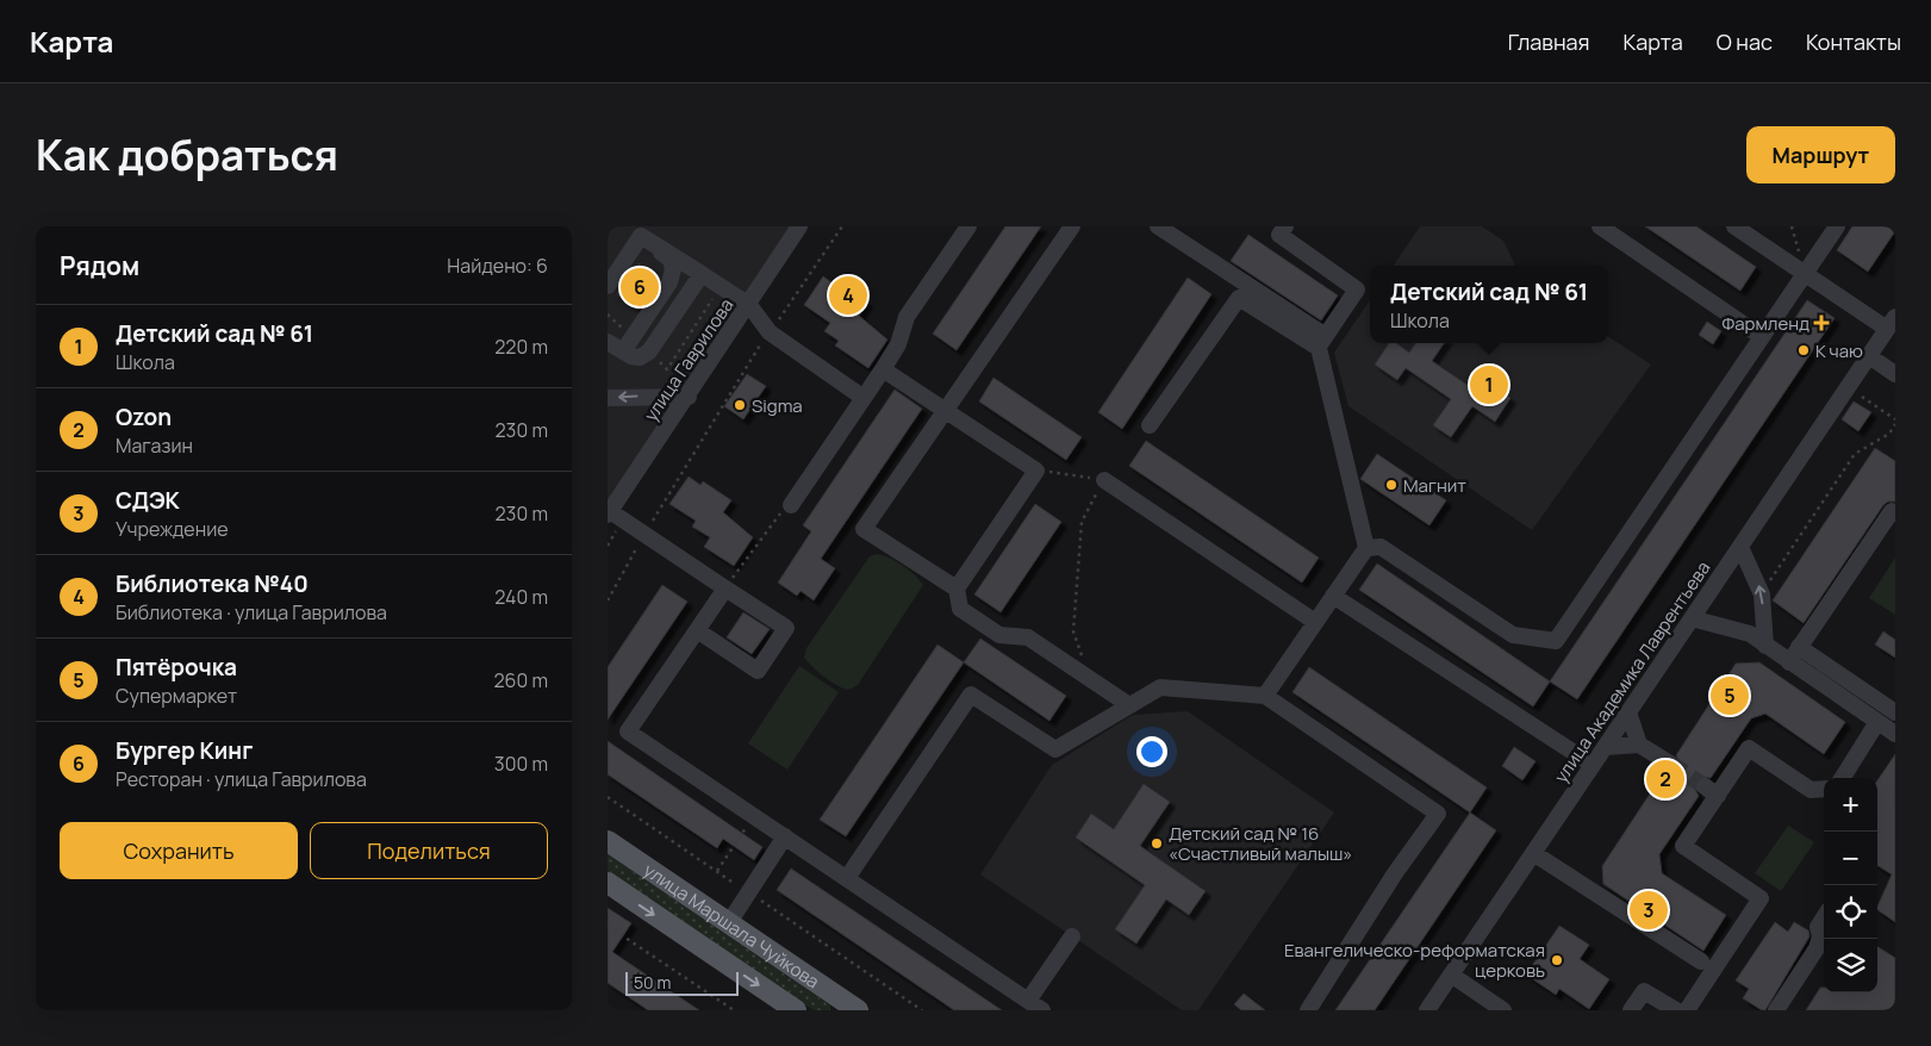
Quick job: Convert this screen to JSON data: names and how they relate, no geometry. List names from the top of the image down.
{
  "streets": {
    "main road": ["улица Маршала Чуйкова"],
    "street": ["улица Гаврилова", "улица Академика Лаврентьева"]
  },
  "places": {
    "health": ["Фармленд"],
    "other": [
      "К чаю",
      "Sigma",
      "Магнит",
      "Детский сад № 16 «Счастливый малыш»",
      "Евангелическо-реформатская церковь"
    ]
  },
  "scale_bar": "50 m",
  "page": {
    "header": "Карта",
    "nav": [
      "Главная",
      "Карта",
      "О нас",
      "Контакты"
    ],
    "title": "Как добраться",
    "buttons": [
      "Маршрут",
      ["Сохранить", "Поделиться"]
    ],
    "heading": ["Рядом", "Найдено: 6"],
    "popup": ["Детский сад № 61", "Школа"],
    "pins": [
      "6",
      "4",
      "1",
      "5",
      "2",
      "3"
    ],
    "list": [
      {
        "mark": "1",
        "name": "Детский сад № 61",
        "note": "Школа",
        "value": "220 m"
      },
      {
        "mark": "2",
        "name": "Ozon",
        "note": "Магазин",
        "value": "230 m"
      },
      {
        "mark": "3",
        "name": "СДЭК",
        "note": "Учреждение",
        "value": "230 m"
      },
      {
        "mark": "4",
        "name": "Библиотека №40",
        "note": "Библиотека · улица Гаврилова",
        "value": "240 m"
      },
      {
        "mark": "5",
        "name": "Пятёрочка",
        "note": "Супермаркет",
        "value": "260 m"
      },
      {
        "mark": "6",
        "name": "Бургер Кинг",
        "note": "Ресторан · улица Гаврилова",
        "value": "300 m"
      }
    ],
    "map_buttons": ["+", "−"],
    "scale": "50 m"
  }
}
